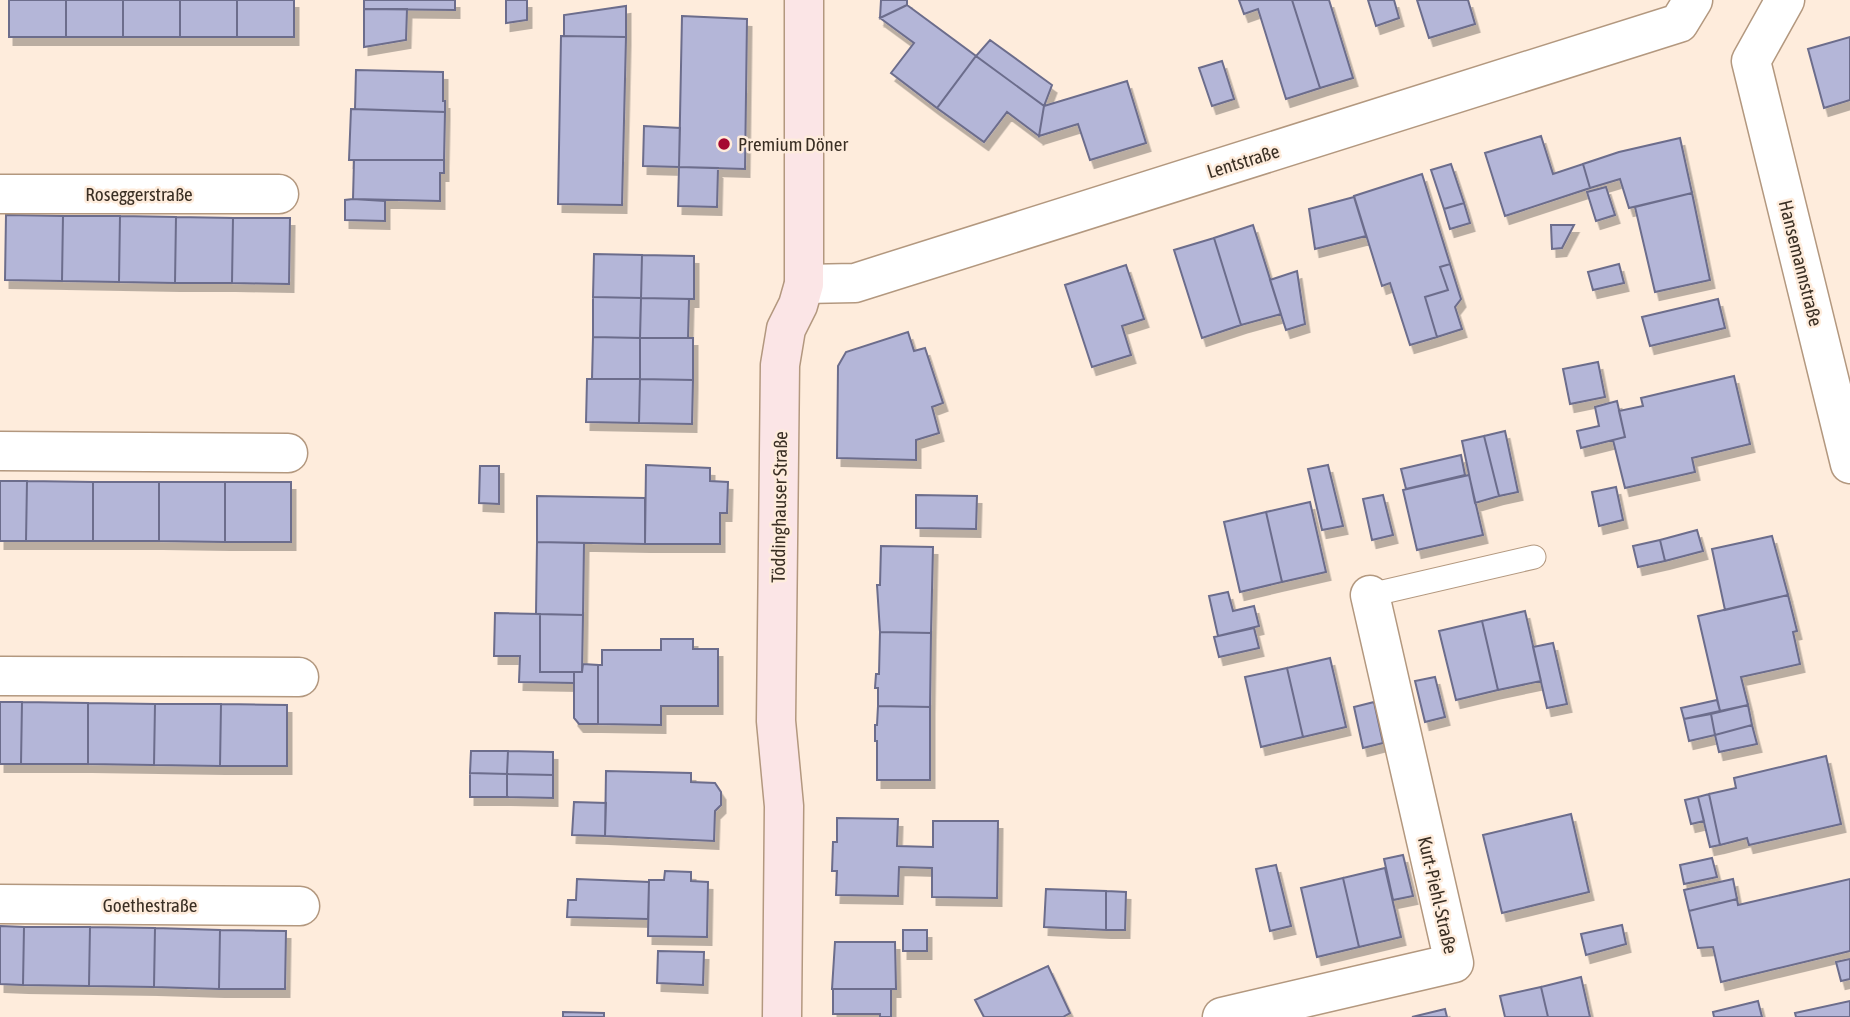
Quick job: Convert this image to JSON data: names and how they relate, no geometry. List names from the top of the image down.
{
  "streets": {
    "street": [
      "Lentstraße",
      "Roseggerstraße",
      "Hansemannstraße",
      "Töddinghauser Straße",
      "Kurt-Piehl-Straße",
      "Goethestraße"
    ]
  },
  "crossings": [
    ["Lentstraße", "Töddinghauser Straße"]
  ],
  "places": ["Premium Döner"]
}
